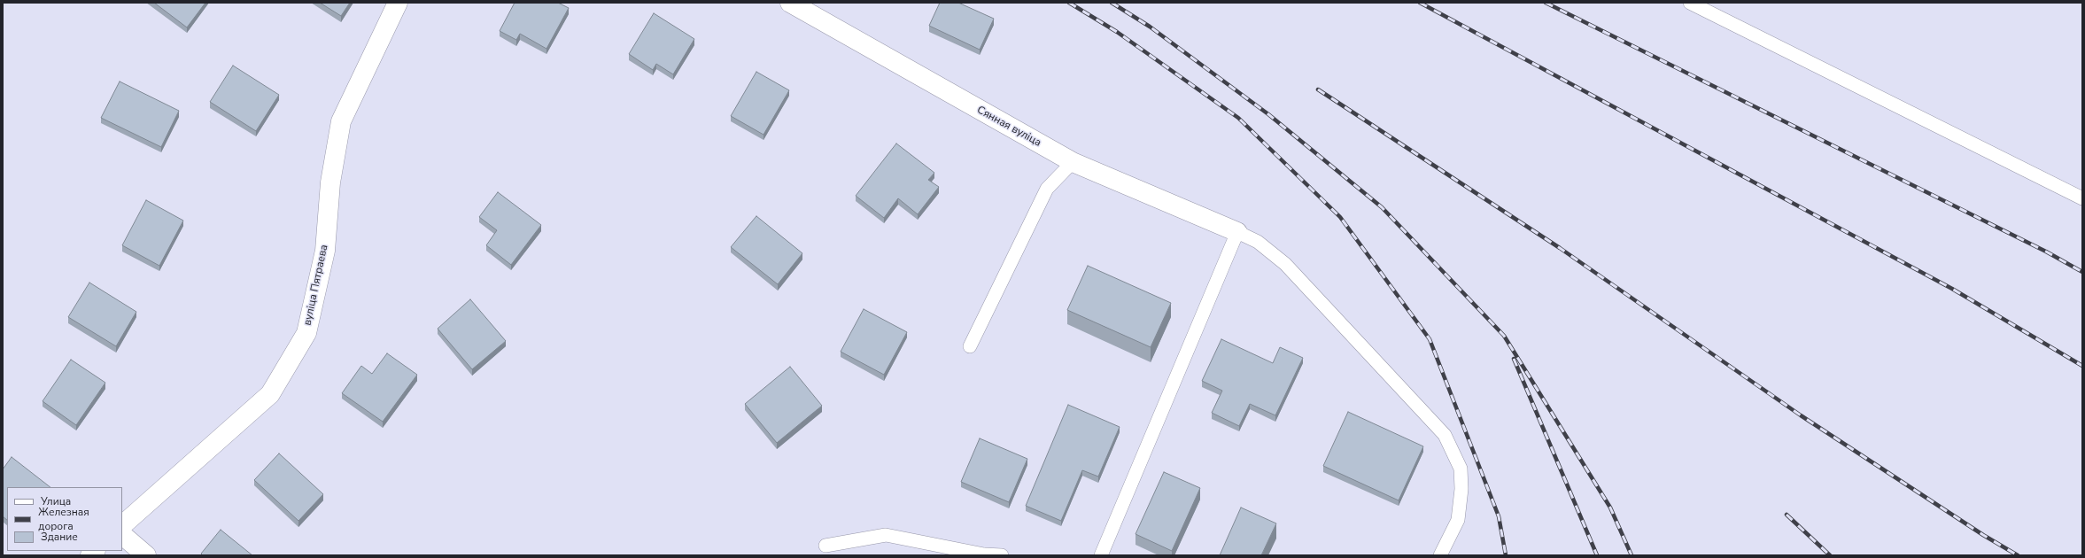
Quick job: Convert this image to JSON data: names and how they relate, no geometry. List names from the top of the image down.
{
  "streets": {
    "street": ["Сянная вуліца", "вуліца Пятраева"]
  },
  "legend": ["Улица", "Железная дорога", "Здание"]
}
